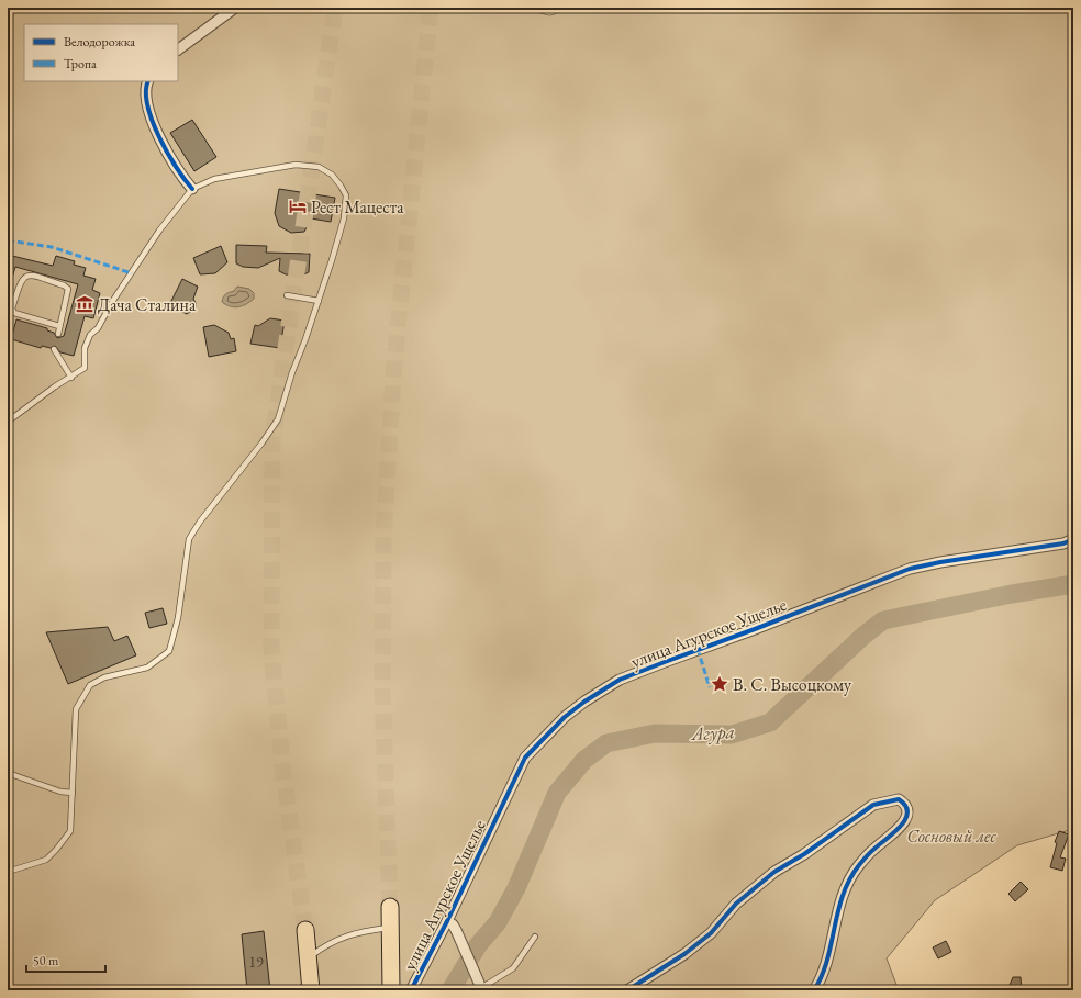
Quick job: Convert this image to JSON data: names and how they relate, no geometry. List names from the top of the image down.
{
  "streets": {
    "street": ["улица Агурское Ущелье"]
  },
  "water": ["Агура"],
  "parks": ["Сосновый лес"],
  "places": {
    "hotel": ["Рест Мацеста"],
    "museum": ["Дача Сталина"],
    "place": ["В. С. Высоцкому"]
  },
  "house_numbers": ["19"],
  "legend": ["Велодорожка", "Тропа"],
  "scale_bar": "50 m"
}
